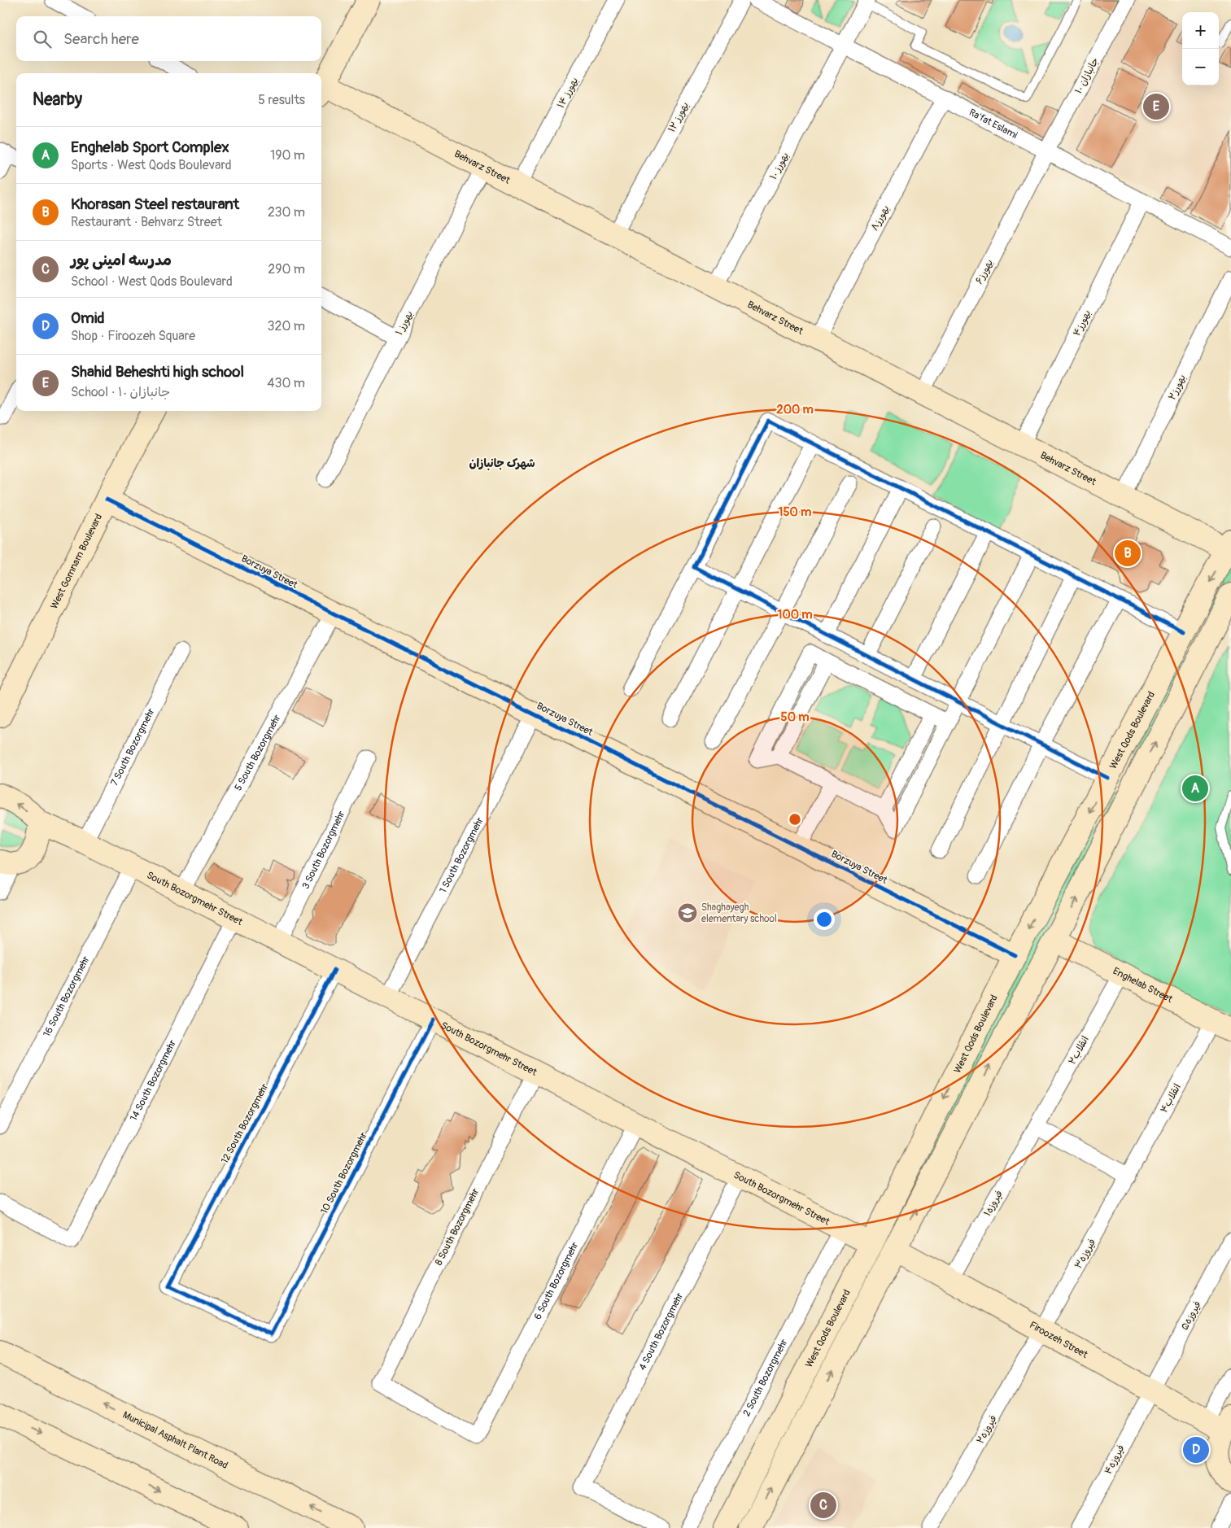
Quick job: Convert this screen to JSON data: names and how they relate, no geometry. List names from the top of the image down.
{
  "streets": {
    "main road": [
      "Behvarz Street",
      "West Gomnam Boulevard",
      "Borzuya Street",
      "West Qods Boulevard",
      "South Bozorgmehr Street",
      "Enghelab Street",
      "Firoozeh Street",
      "Municipal Asphalt Plant Road"
    ],
    "street": [
      "جانبازان ۱۰",
      "بهورز ۱۴",
      "بهورز ۱۲",
      "Ra'fat Eslami",
      "بهورز ۱۰",
      "بهورز۸",
      "بهورز۶",
      "بهورز ۱",
      "بهورز۴",
      "بهورز۲",
      "7 South Bozorgmehr",
      "5 South Bozorgmehr",
      "3 South Bozorgmehr",
      "1 South Bozorgmehr",
      "16 South Bozorgmehr",
      "انقلاب۲",
      "14 South Bozorgmehr",
      "انقلاب۴",
      "12 South Bozorgmehr",
      "10 South Bozorgmehr",
      "فیروزه۱",
      "8 South Bozorgmehr",
      "فیروزه۳",
      "6 South Bozorgmehr",
      "فیروزه۵",
      "4 South Bozorgmehr",
      "2 South Bozorgmehr",
      "فیروزه۲",
      "فیروزه۴"
    ]
  },
  "crossings": [
    ["جانبازان ۱۰", "Ra'fat Eslami"],
    ["جانبازان ۱۰", "بهورز۶"],
    ["بهورز ۱۴", "Behvarz Street"],
    ["بهورز ۱۲", "Behvarz Street"],
    ["Ra'fat Eslami", "بهورز ۱۰"],
    ["Ra'fat Eslami", "بهورز۸"],
    ["Ra'fat Eslami", "بهورز۶"],
    ["Ra'fat Eslami", "بهورز۴"],
    ["بهورز ۱۰", "Behvarz Street"],
    ["Behvarz Street", "بهورز۸"],
    ["Behvarz Street", "بهورز۶"],
    ["Behvarz Street", "بهورز ۱"],
    ["Behvarz Street", "بهورز۴"],
    ["Behvarz Street", "بهورز۲"],
    ["Behvarz Street", "West Qods Boulevard"],
    ["West Gomnam Boulevard", "Borzuya Street"],
    ["Borzuya Street", "West Qods Boulevard"],
    ["Borzuya Street", "5 South Bozorgmehr"],
    ["Borzuya Street", "1 South Bozorgmehr"],
    ["West Qods Boulevard", "South Bozorgmehr Street"],
    ["7 South Bozorgmehr", "South Bozorgmehr Street"],
    ["5 South Bozorgmehr", "South Bozorgmehr Street"],
    ["3 South Bozorgmehr", "South Bozorgmehr Street"],
    ["1 South Bozorgmehr", "South Bozorgmehr Street"],
    ["South Bozorgmehr Street", "16 South Bozorgmehr"],
    ["South Bozorgmehr Street", "14 South Bozorgmehr"],
    ["South Bozorgmehr Street", "12 South Bozorgmehr"],
    ["South Bozorgmehr Street", "10 South Bozorgmehr"],
    ["South Bozorgmehr Street", "8 South Bozorgmehr"],
    ["South Bozorgmehr Street", "6 South Bozorgmehr"],
    ["South Bozorgmehr Street", "4 South Bozorgmehr"],
    ["South Bozorgmehr Street", "2 South Bozorgmehr"],
    ["Enghelab Street", "انقلاب۲"],
    ["Enghelab Street", "انقلاب۴"],
    ["انقلاب۲", "فیروزه۱"],
    ["انقلاب۴", "فیروزه۳"],
    ["12 South Bozorgmehr", "10 South Bozorgmehr"],
    ["فیروزه۱", "Firoozeh Street"],
    ["8 South Bozorgmehr", "6 South Bozorgmehr"],
    ["فیروزه۳", "Firoozeh Street"],
    ["فیروزه۳", "فیروزه۲"],
    ["فیروزه۵", "Firoozeh Street"],
    ["فیروزه۵", "فیروزه۴"],
    ["Firoozeh Street", "فیروزه۲"],
    ["Firoozeh Street", "فیروزه۴"]
  ],
  "districts": ["شهرک جانبازان"],
  "places": {
    "school or university": ["Shaghayegh elementary school"]
  },
  "page": {
    "map_buttons": ["+", "−"],
    "search": "Search here",
    "heading": ["Nearby", "5 results"],
    "pins": [
      "E",
      "B",
      "A",
      "D",
      "C"
    ],
    "list": [
      {
        "mark": "A",
        "name": "Enghelab Sport Complex",
        "note": "Sports · West Qods Boulevard",
        "value": "190 m"
      },
      {
        "mark": "B",
        "name": "Khorasan Steel restaurant",
        "note": "Restaurant · Behvarz Street",
        "value": "230 m"
      },
      {
        "mark": "C",
        "name": "مدرسه امینی پور",
        "note": "School · West Qods Boulevard",
        "value": "290 m"
      },
      {
        "mark": "D",
        "name": "Omid",
        "note": "Shop · Firoozeh Square",
        "value": "320 m"
      },
      {
        "mark": "E",
        "name": "Shahid Beheshti high school",
        "note": "School · جانبازان ۱۰",
        "value": "430 m"
      }
    ]
  },
  "rings": [
    "200 m",
    "150 m",
    "100 m",
    "50 m"
  ]
}
